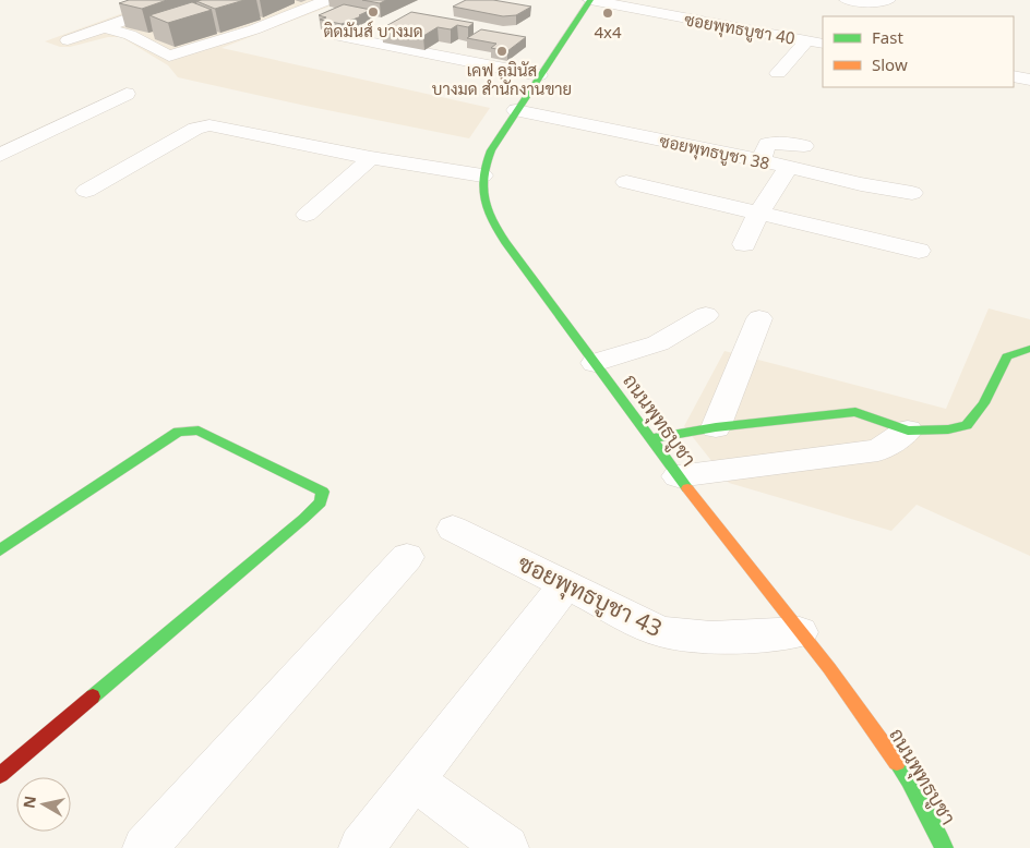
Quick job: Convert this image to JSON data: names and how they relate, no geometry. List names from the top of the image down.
{
  "streets": {
    "main road": ["ถนนพุทธบูชา"],
    "street": ["ซอยพุทธบูชา 40", "ซอยพุทธบูชา 38", "ซอยพุทธบูชา 43"]
  },
  "crossings": [
    ["ซอยพุทธบูชา 40", "ถนนพุทธบูชา"],
    ["ซอยพุทธบูชา 38", "ถนนพุทธบูชา"],
    ["ถนนพุทธบูชา", "ซอยพุทธบูชา 43"]
  ],
  "places": ["ติดมันส์ บางมด", "4x4", "เคฟ ลูมินัส บางมด สำนักงานขาย"],
  "legend": ["Fast", "Slow"],
  "north": "left"
}
